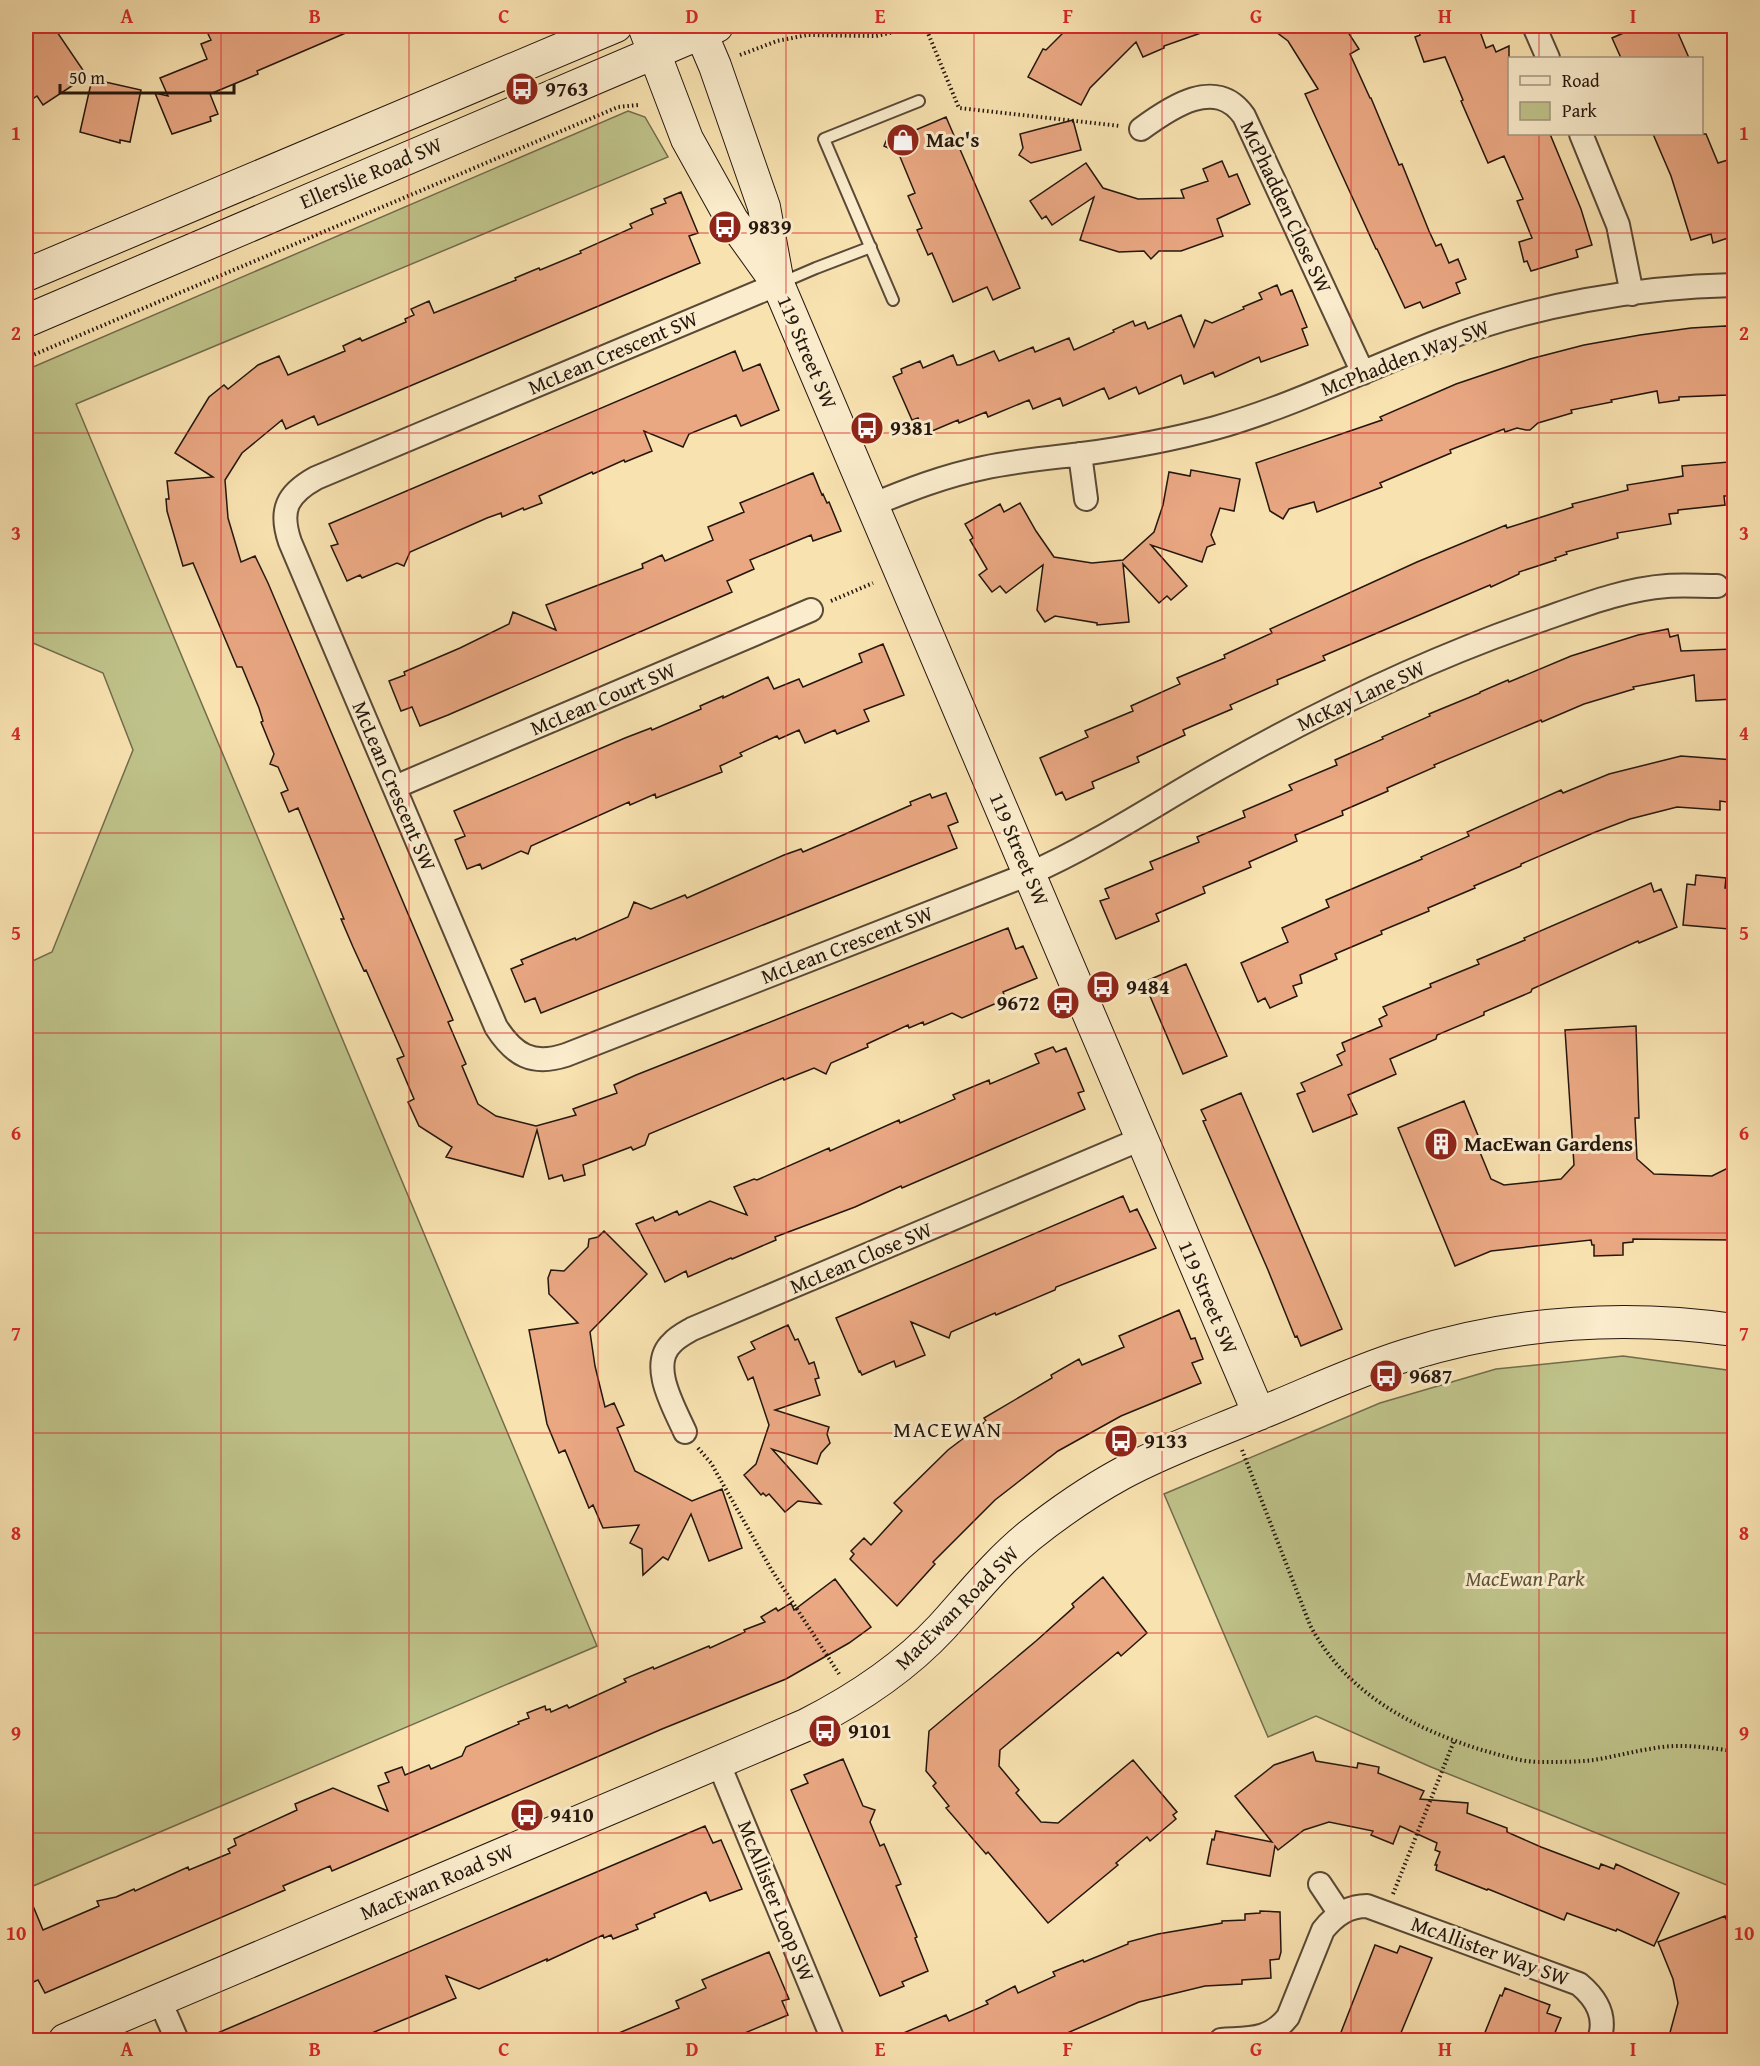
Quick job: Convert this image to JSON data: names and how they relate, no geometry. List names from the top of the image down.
{
  "streets": {
    "street": [
      "Ellerslie Road SW",
      "McPhadden Close SW",
      "119 Street SW",
      "McLean Crescent SW",
      "McPhadden Way SW",
      "McKay Lane SW",
      "McLean Court SW",
      "McLean Close SW",
      "MacEwan Road SW",
      "McAllister Loop SW",
      "McAllister Way SW"
    ]
  },
  "crossings": [
    ["Ellerslie Road SW", "119 Street SW"],
    ["McPhadden Close SW", "McPhadden Way SW"],
    ["119 Street SW", "McLean Crescent SW"],
    ["119 Street SW", "McPhadden Way SW"],
    ["119 Street SW", "McKay Lane SW"],
    ["119 Street SW", "McLean Close SW"],
    ["119 Street SW", "MacEwan Road SW"],
    ["McLean Crescent SW", "McKay Lane SW"],
    ["McLean Crescent SW", "McLean Court SW"],
    ["MacEwan Road SW", "McAllister Loop SW"]
  ],
  "districts": ["MACEWAN"],
  "parks": ["MacEwan Park"],
  "places": {
    "bus stop": [
      "9763",
      "9839",
      "9381",
      "9484",
      "9672",
      "9687",
      "9133",
      "9101",
      "9410"
    ],
    "shop": ["Mac's"],
    "building": ["MacEwan Gardens"]
  },
  "legend": ["Road", "Park"],
  "scale_bar": "50 m",
  "grid": {
    "columns": [
      "A",
      "B",
      "C",
      "D",
      "E",
      "F",
      "G",
      "H",
      "I"
    ],
    "rows": [
      "1",
      "2",
      "3",
      "4",
      "5",
      "6",
      "7",
      "8",
      "9",
      "10"
    ]
  }
}
